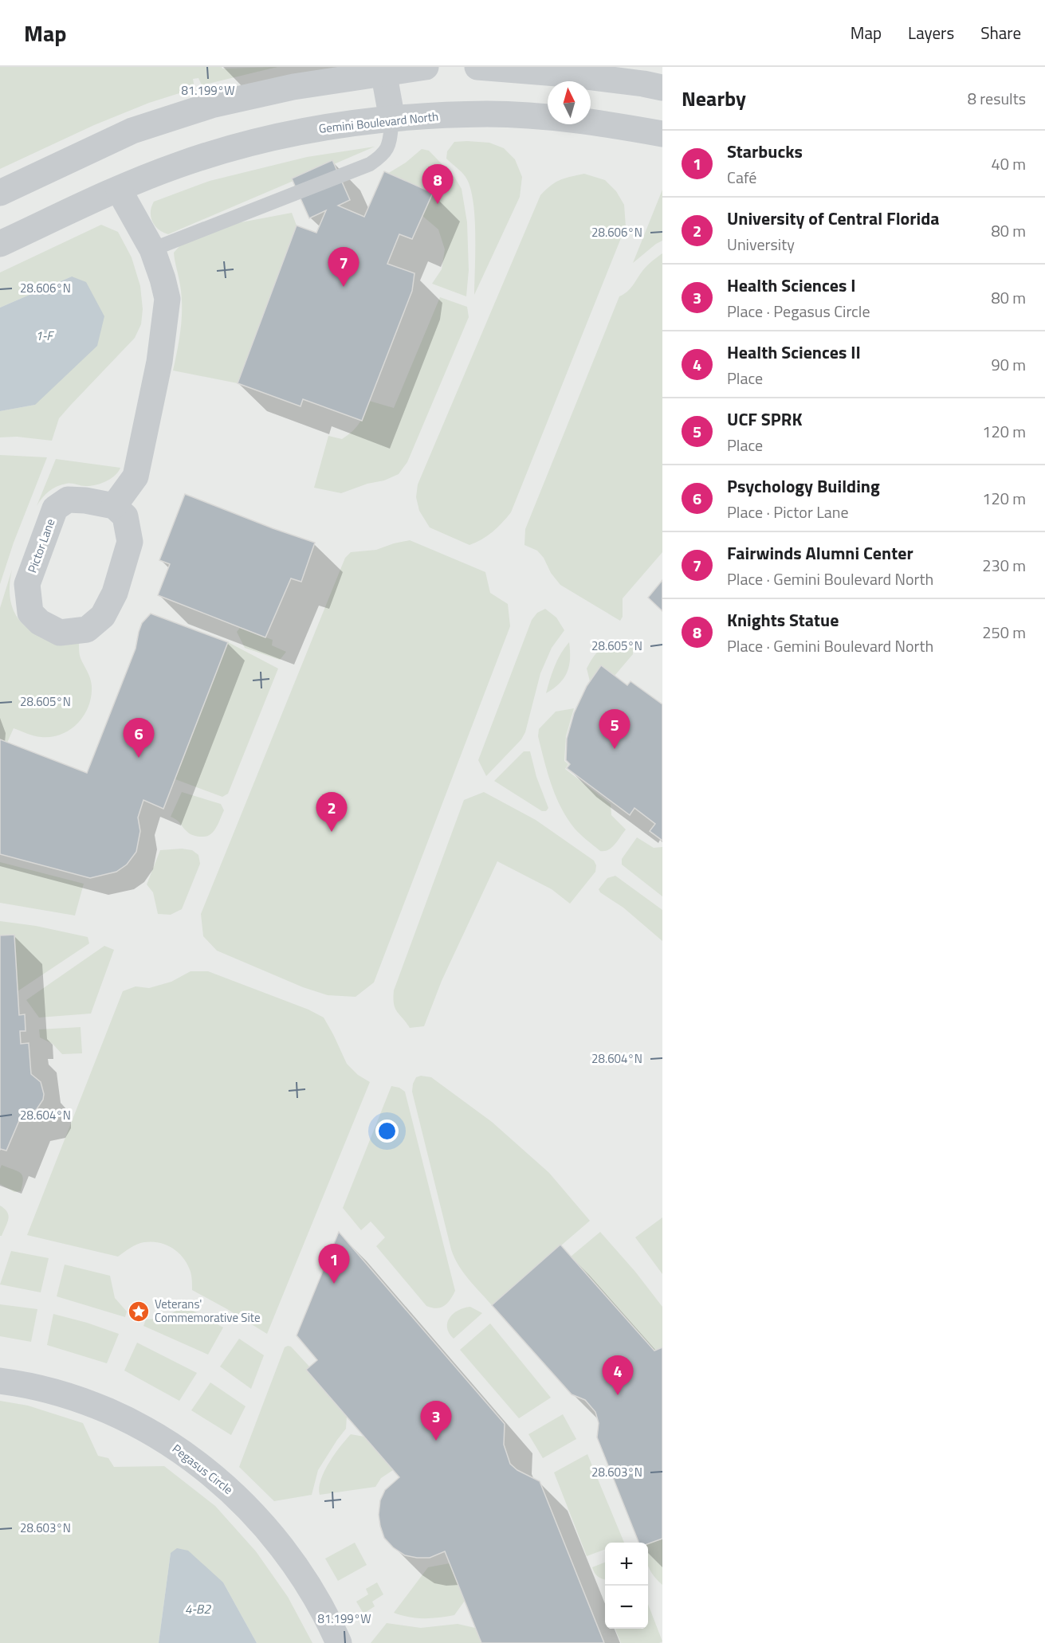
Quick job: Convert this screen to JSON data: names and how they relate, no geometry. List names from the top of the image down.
{
  "streets": {
    "street": ["Gemini Boulevard North", "Pictor Lane", "Pegasus Circle"]
  },
  "water": ["1-F", "4-B2"],
  "places": {
    "place": ["Veterans' Commemorative Site"]
  },
  "north": "top",
  "page": {
    "header": "Map",
    "nav": ["Map", "Layers", "Share"],
    "heading": ["Nearby", "8 results"],
    "list": [
      {
        "mark": "1",
        "name": "Starbucks",
        "note": "Café",
        "value": "40 m"
      },
      {
        "mark": "2",
        "name": "University of Central Florida",
        "note": "University",
        "value": "80 m"
      },
      {
        "mark": "3",
        "name": "Health Sciences I",
        "note": "Place · Pegasus Circle",
        "value": "80 m"
      },
      {
        "mark": "4",
        "name": "Health Sciences II",
        "note": "Place",
        "value": "90 m"
      },
      {
        "mark": "5",
        "name": "UCF SPRK",
        "note": "Place",
        "value": "120 m"
      },
      {
        "mark": "6",
        "name": "Psychology Building",
        "note": "Place · Pictor Lane",
        "value": "120 m"
      },
      {
        "mark": "7",
        "name": "Fairwinds Alumni Center",
        "note": "Place · Gemini Boulevard North",
        "value": "230 m"
      },
      {
        "mark": "8",
        "name": "Knights Statue",
        "note": "Place · Gemini Boulevard North",
        "value": "250 m"
      }
    ],
    "pins": [
      "8",
      "7",
      "5",
      "6",
      "2",
      "1",
      "4",
      "3"
    ],
    "map_buttons": ["+", "−"]
  },
  "coordinates": [
    "81.199°W",
    "28.606°N",
    "28.605°N",
    "28.604°N",
    "28.603°N"
  ]
}
